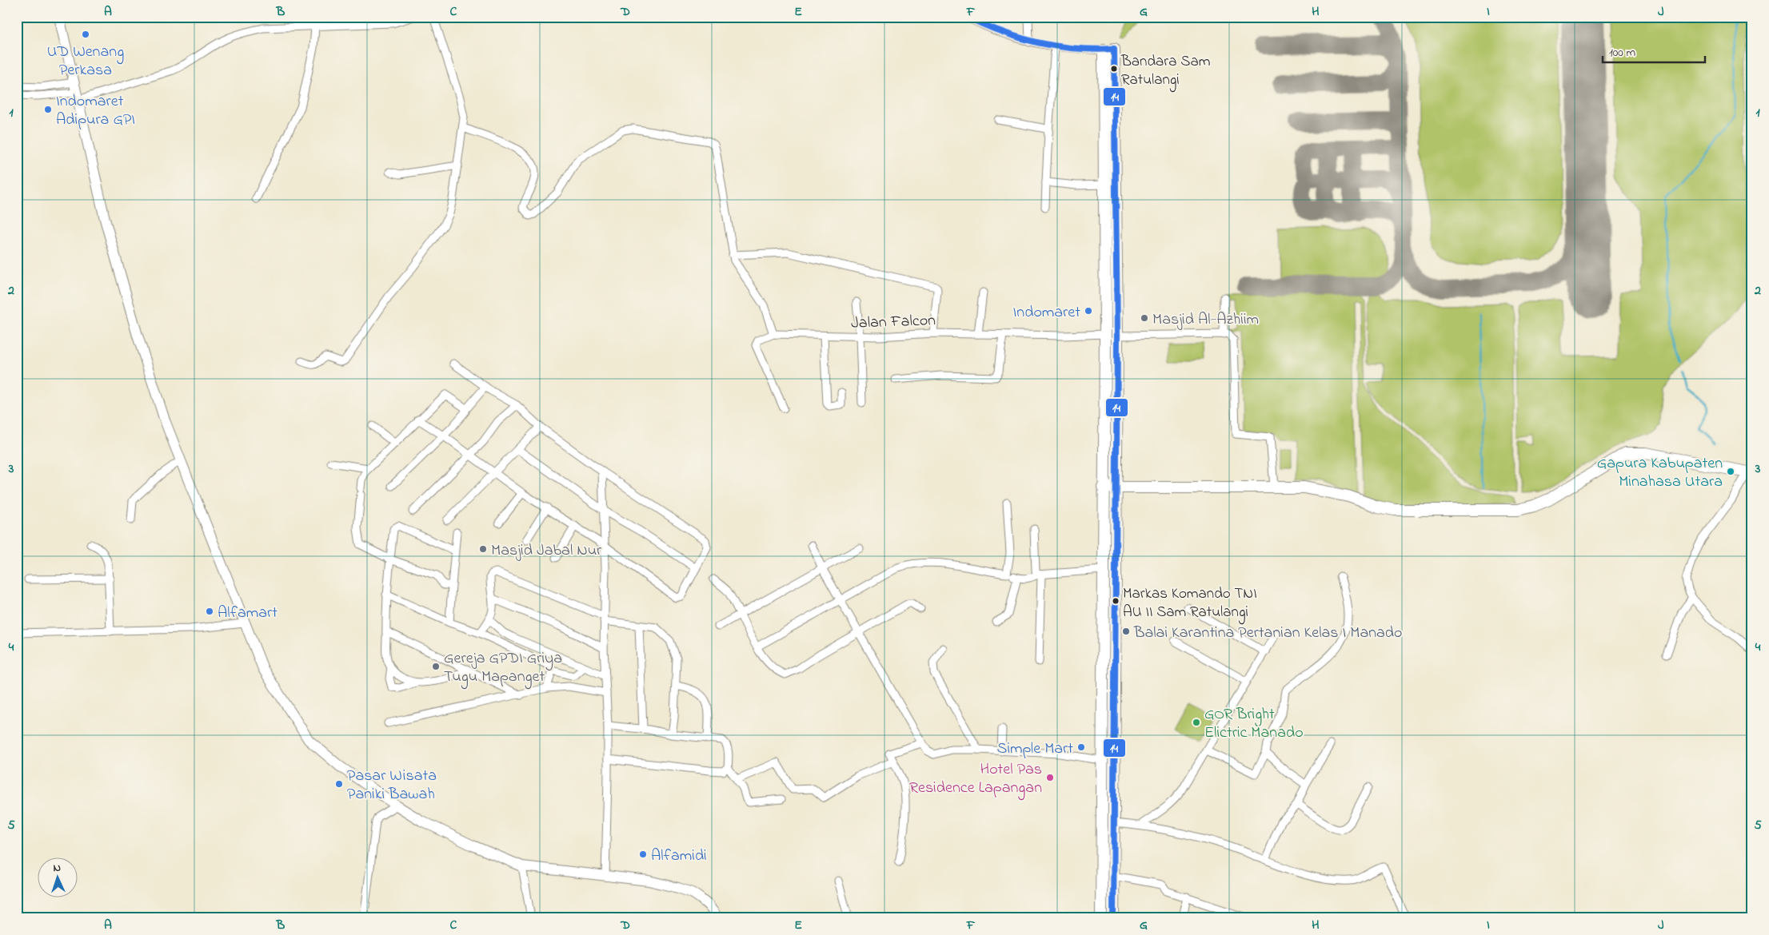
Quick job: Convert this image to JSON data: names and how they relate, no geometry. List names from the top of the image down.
{
  "streets": {
    "street": ["Jalan Falcon"]
  },
  "places": [
    "UD Wenang Perkasa",
    "Bandara Sam Ratulangi",
    "Indomaret Adipura GPI",
    "Indomaret",
    "Masjid Al-Azhiim",
    "Gapura Kabupaten Minahasa Utara",
    "Masjid Jabal Nur",
    "Markas Komando TNI AU II Sam Ratulangi",
    "Alfamart",
    "Balai Karantina Pertanian Kelas I Manado",
    "Gereja GPDI Griya Tugu Mapanget",
    "GOR Bright Elictric Manado",
    "Simple Mart",
    "Hotel Pas Residence Lapangan",
    "Pasar Wisata Paniki Bawah",
    "Alfamidi"
  ],
  "lines": ["transit line 14"],
  "scale_bar": "100 m",
  "north": "top",
  "grid": {
    "columns": [
      "A",
      "B",
      "C",
      "D",
      "E",
      "F",
      "G",
      "H",
      "I",
      "J"
    ],
    "rows": [
      "1",
      "2",
      "3",
      "4",
      "5"
    ]
  }
}
